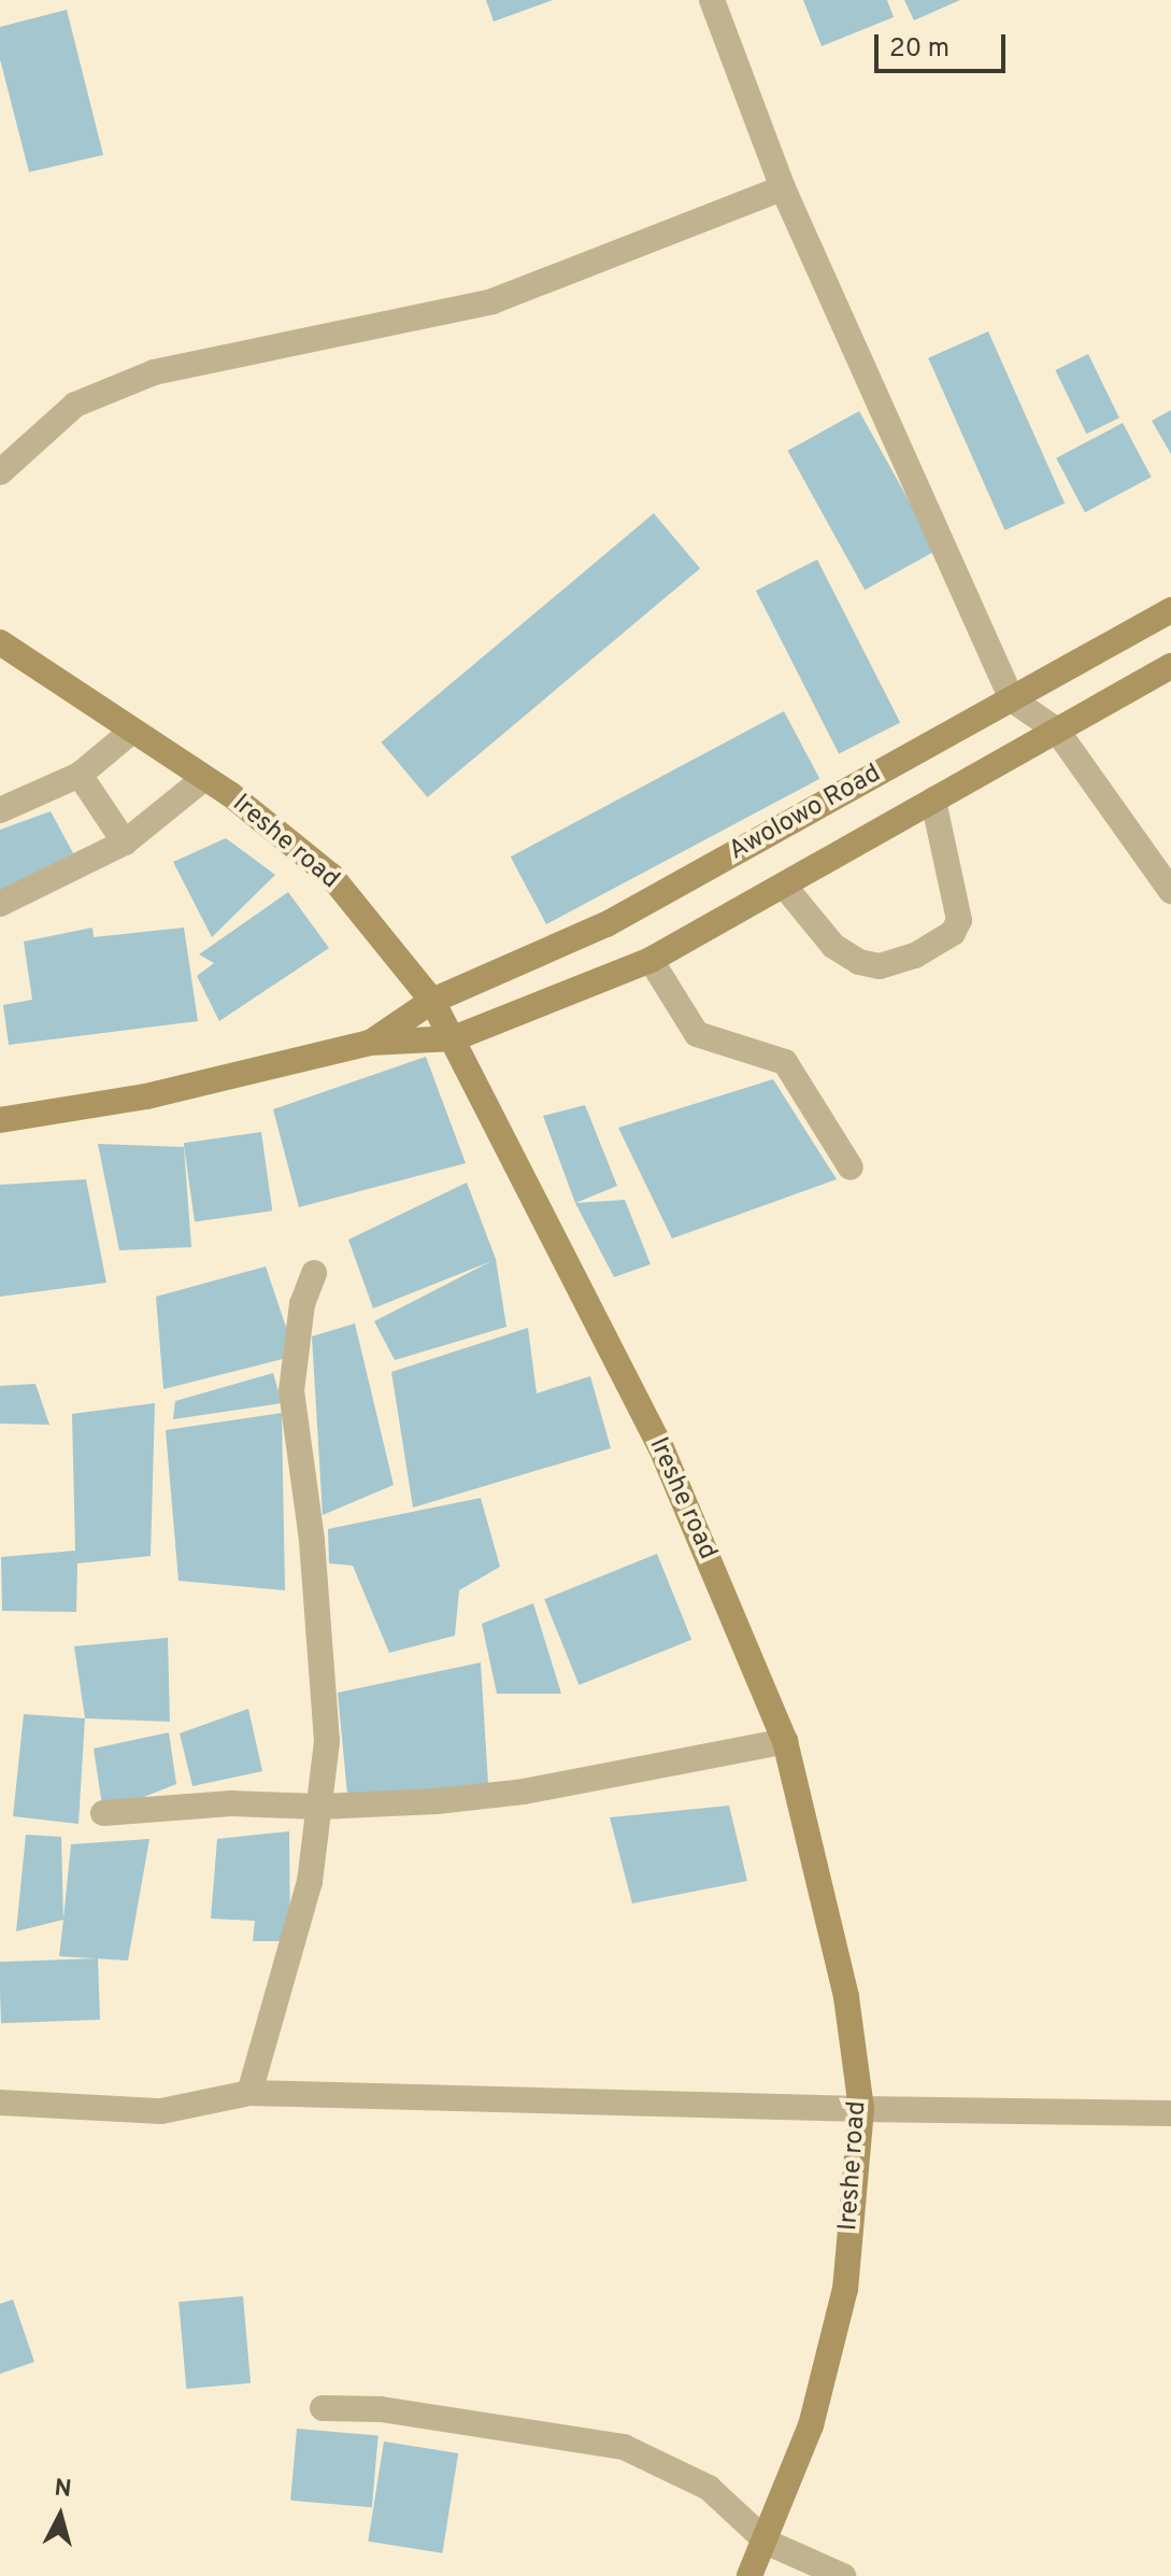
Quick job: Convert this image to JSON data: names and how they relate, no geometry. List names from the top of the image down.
{
  "streets": {
    "main road": ["Awolowo Road", "Ireshe road"]
  },
  "crossings": [
    ["Awolowo Road", "Ireshe road"]
  ],
  "scale_bar": "20 m",
  "north": "top"
}
